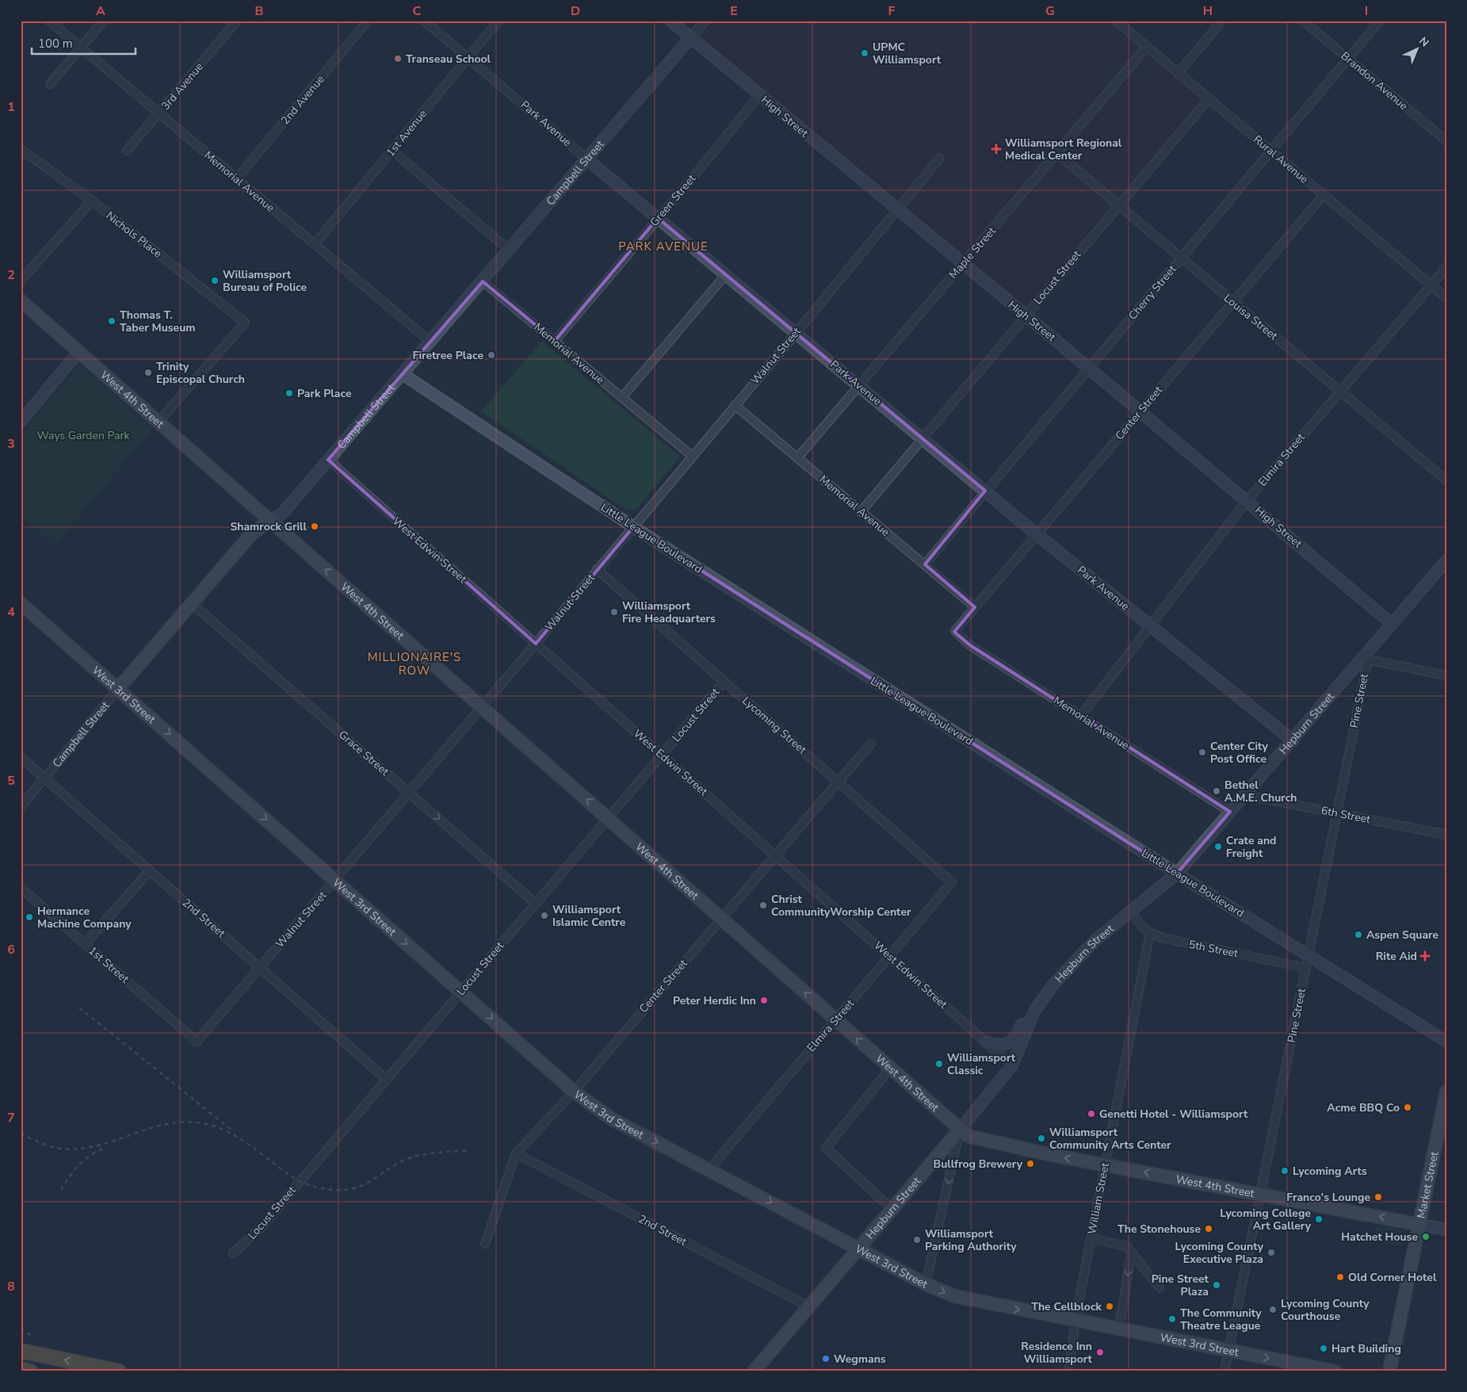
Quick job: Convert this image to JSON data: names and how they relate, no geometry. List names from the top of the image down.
{
  "streets": {
    "main road": [
      "Campbell Street",
      "West 4th Street",
      "West 3rd Street",
      "Hepburn Street",
      "Market Street"
    ],
    "street": [
      "Brandon Avenue",
      "3rd Avenue",
      "2nd Avenue",
      "High Street",
      "Park Avenue",
      "1st Avenue",
      "Rural Avenue",
      "Memorial Avenue",
      "Green Street",
      "Nichols Place",
      "Maple Street",
      "Locust Street",
      "Cherry Street",
      "Louisa Street",
      "Walnut Street",
      "Center Street",
      "Elmira Street",
      "Little League Boulevard",
      "West Edwin Street",
      "Pine Street",
      "Lycoming Street",
      "Grace Street",
      "6th Street",
      "2nd Street",
      "5th Street",
      "1st Street",
      "William Street"
    ]
  },
  "crossings": [
    ["Brandon Avenue", "Cherry Street"],
    ["3rd Avenue", "Memorial Avenue"],
    ["2nd Avenue", "Memorial Avenue"],
    ["High Street", "Campbell Street"],
    ["High Street", "Green Street"],
    ["High Street", "Maple Street"],
    ["High Street", "Locust Street"],
    ["High Street", "Cherry Street"],
    ["High Street", "Walnut Street"],
    ["High Street", "Center Street"],
    ["High Street", "Elmira Street"],
    ["High Street", "Hepburn Street"],
    ["Park Avenue", "1st Avenue"],
    ["Park Avenue", "Campbell Street"],
    ["Park Avenue", "Green Street"],
    ["Park Avenue", "Maple Street"],
    ["Park Avenue", "Locust Street"],
    ["Park Avenue", "Cherry Street"],
    ["Park Avenue", "Walnut Street"],
    ["Park Avenue", "Center Street"],
    ["Park Avenue", "Elmira Street"],
    ["Park Avenue", "Hepburn Street"],
    ["1st Avenue", "Memorial Avenue"],
    ["Rural Avenue", "Maple Street"],
    ["Rural Avenue", "Locust Street"],
    ["Rural Avenue", "Cherry Street"],
    ["Rural Avenue", "Center Street"],
    ["Rural Avenue", "Elmira Street"],
    ["Campbell Street", "Memorial Avenue"],
    ["Campbell Street", "West 4th Street"],
    ["Campbell Street", "Little League Boulevard"],
    ["Campbell Street", "West Edwin Street"],
    ["Campbell Street", "West 3rd Street"],
    ["Campbell Street", "Grace Street"],
    ["Campbell Street", "2nd Street"],
    ["Memorial Avenue", "Green Street"],
    ["Memorial Avenue", "Maple Street"],
    ["Memorial Avenue", "Locust Street"],
    ["Memorial Avenue", "Cherry Street"],
    ["Memorial Avenue", "Walnut Street"],
    ["Memorial Avenue", "Center Street"],
    ["Memorial Avenue", "Elmira Street"],
    ["Memorial Avenue", "Hepburn Street"],
    ["Nichols Place", "West 4th Street"],
    ["Maple Street", "Louisa Street"],
    ["Locust Street", "Louisa Street"],
    ["Locust Street", "West 4th Street"],
    ["Locust Street", "West Edwin Street"],
    ["Locust Street", "West 3rd Street"],
    ["Locust Street", "Lycoming Street"],
    ["Locust Street", "Grace Street"],
    ["Locust Street", "2nd Street"],
    ["Cherry Street", "Louisa Street"],
    ["Louisa Street", "Center Street"],
    ["Louisa Street", "Elmira Street"],
    ["Walnut Street", "West 4th Street"],
    ["Walnut Street", "Little League Boulevard"],
    ["Walnut Street", "West Edwin Street"],
    ["Walnut Street", "West 3rd Street"],
    ["Walnut Street", "Lycoming Street"],
    ["Walnut Street", "Grace Street"],
    ["Walnut Street", "2nd Street"],
    ["Walnut Street", "1st Street"],
    ["West 4th Street", "Center Street"],
    ["West 4th Street", "Elmira Street"],
    ["West 4th Street", "Pine Street"],
    ["West 4th Street", "Hepburn Street"],
    ["West 4th Street", "Market Street"],
    ["West 4th Street", "William Street"],
    ["Center Street", "West Edwin Street"],
    ["Center Street", "West 3rd Street"],
    ["Center Street", "Lycoming Street"],
    ["Center Street", "2nd Street"],
    ["Elmira Street", "West Edwin Street"],
    ["Elmira Street", "West 3rd Street"],
    ["Elmira Street", "Lycoming Street"],
    ["Little League Boulevard", "Pine Street"],
    ["Little League Boulevard", "Hepburn Street"],
    ["West Edwin Street", "Hepburn Street"],
    ["West 3rd Street", "Pine Street"],
    ["West 3rd Street", "Hepburn Street"],
    ["West 3rd Street", "William Street"],
    ["Pine Street", "Hepburn Street"],
    ["Pine Street", "6th Street"],
    ["Pine Street", "5th Street"],
    ["Hepburn Street", "6th Street"],
    ["Hepburn Street", "2nd Street"],
    ["Hepburn Street", "5th Street"],
    ["5th Street", "William Street"]
  ],
  "one_way": ["West 4th Street", "West 3rd Street", "Grace Street"],
  "districts": ["PARK AVENUE", "MILLIONAIRE'S ROW"],
  "parks": ["Ways Garden Park"],
  "places": {
    "other": [
      "UPMC Williamsport",
      "Transeau School",
      "Williamsport Bureau of Police",
      "Thomas T. Taber Museum",
      "Firetree Place",
      "Trinity Episcopal Church",
      "Park Place",
      "Shamrock Grill",
      "Williamsport Fire Headquarters",
      "Center City Post Office",
      "Bethel A.M.E. Church",
      "Crate and Freight",
      "Christ CommunityWorship Center",
      "Williamsport Islamic Centre",
      "Hermance Machine Company",
      "Aspen Square",
      "Peter Herdic Inn",
      "Williamsport Classic",
      "Acme BBQ Co",
      "Genetti Hotel - Williamsport",
      "Williamsport Community Arts Center",
      "Bullfrog Brewery",
      "Lycoming Arts",
      "Franco's Lounge",
      "Lycoming College Art Gallery",
      "The Stonehouse",
      "Hatchet House",
      "Williamsport Parking Authority",
      "Lycoming County Executive Plaza",
      "Old Corner Hotel",
      "Pine Street Plaza",
      "The Cellblock",
      "Lycoming County Courthouse",
      "The Community Theatre League",
      "Hart Building",
      "Residence Inn Williamsport",
      "Wegmans"
    ],
    "health": ["Williamsport Regional Medical Center", "Rite Aid"]
  },
  "scale_bar": "100 m",
  "north": "top right",
  "grid": {
    "columns": [
      "A",
      "B",
      "C",
      "D",
      "E",
      "F",
      "G",
      "H",
      "I"
    ],
    "rows": [
      "1",
      "2",
      "3",
      "4",
      "5",
      "6",
      "7",
      "8"
    ]
  }
}
